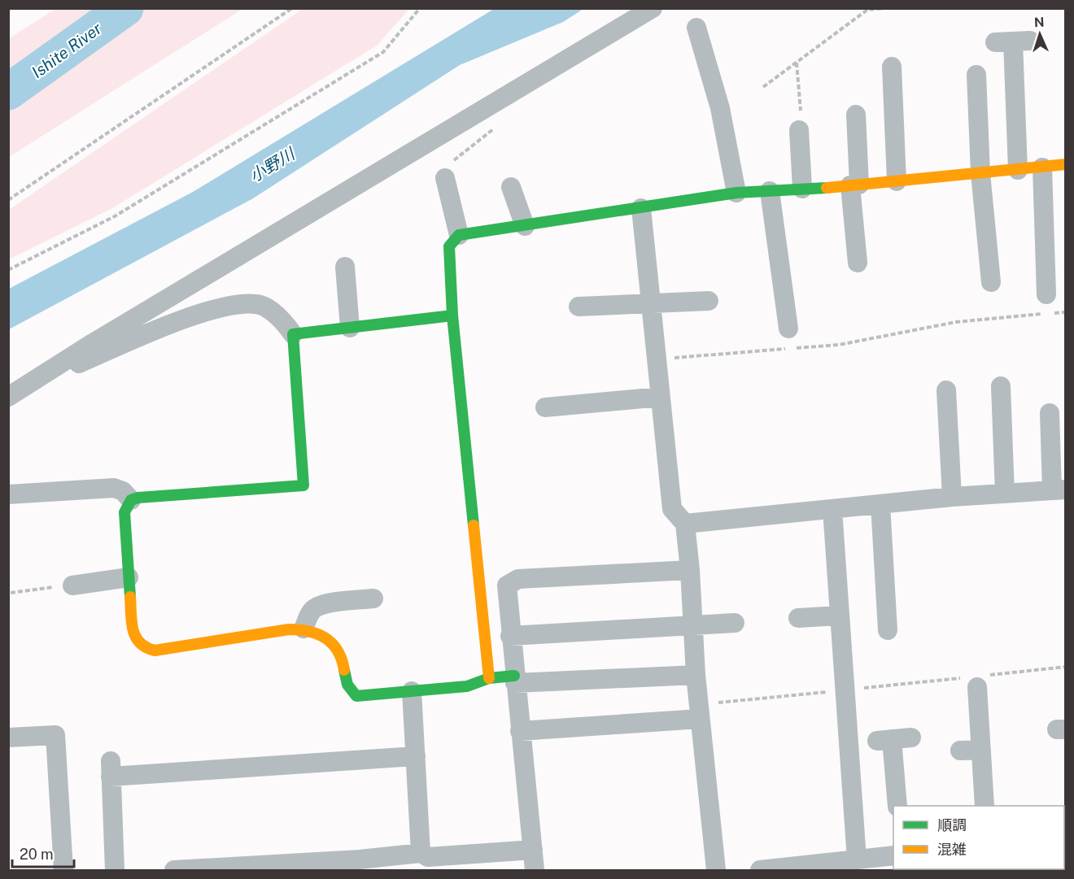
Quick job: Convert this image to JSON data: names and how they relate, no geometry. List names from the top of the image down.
{
  "water": ["Ishite River", "小野川"],
  "legend": ["順調", "混雑"],
  "scale_bar": "20 m",
  "north": "top"
}
